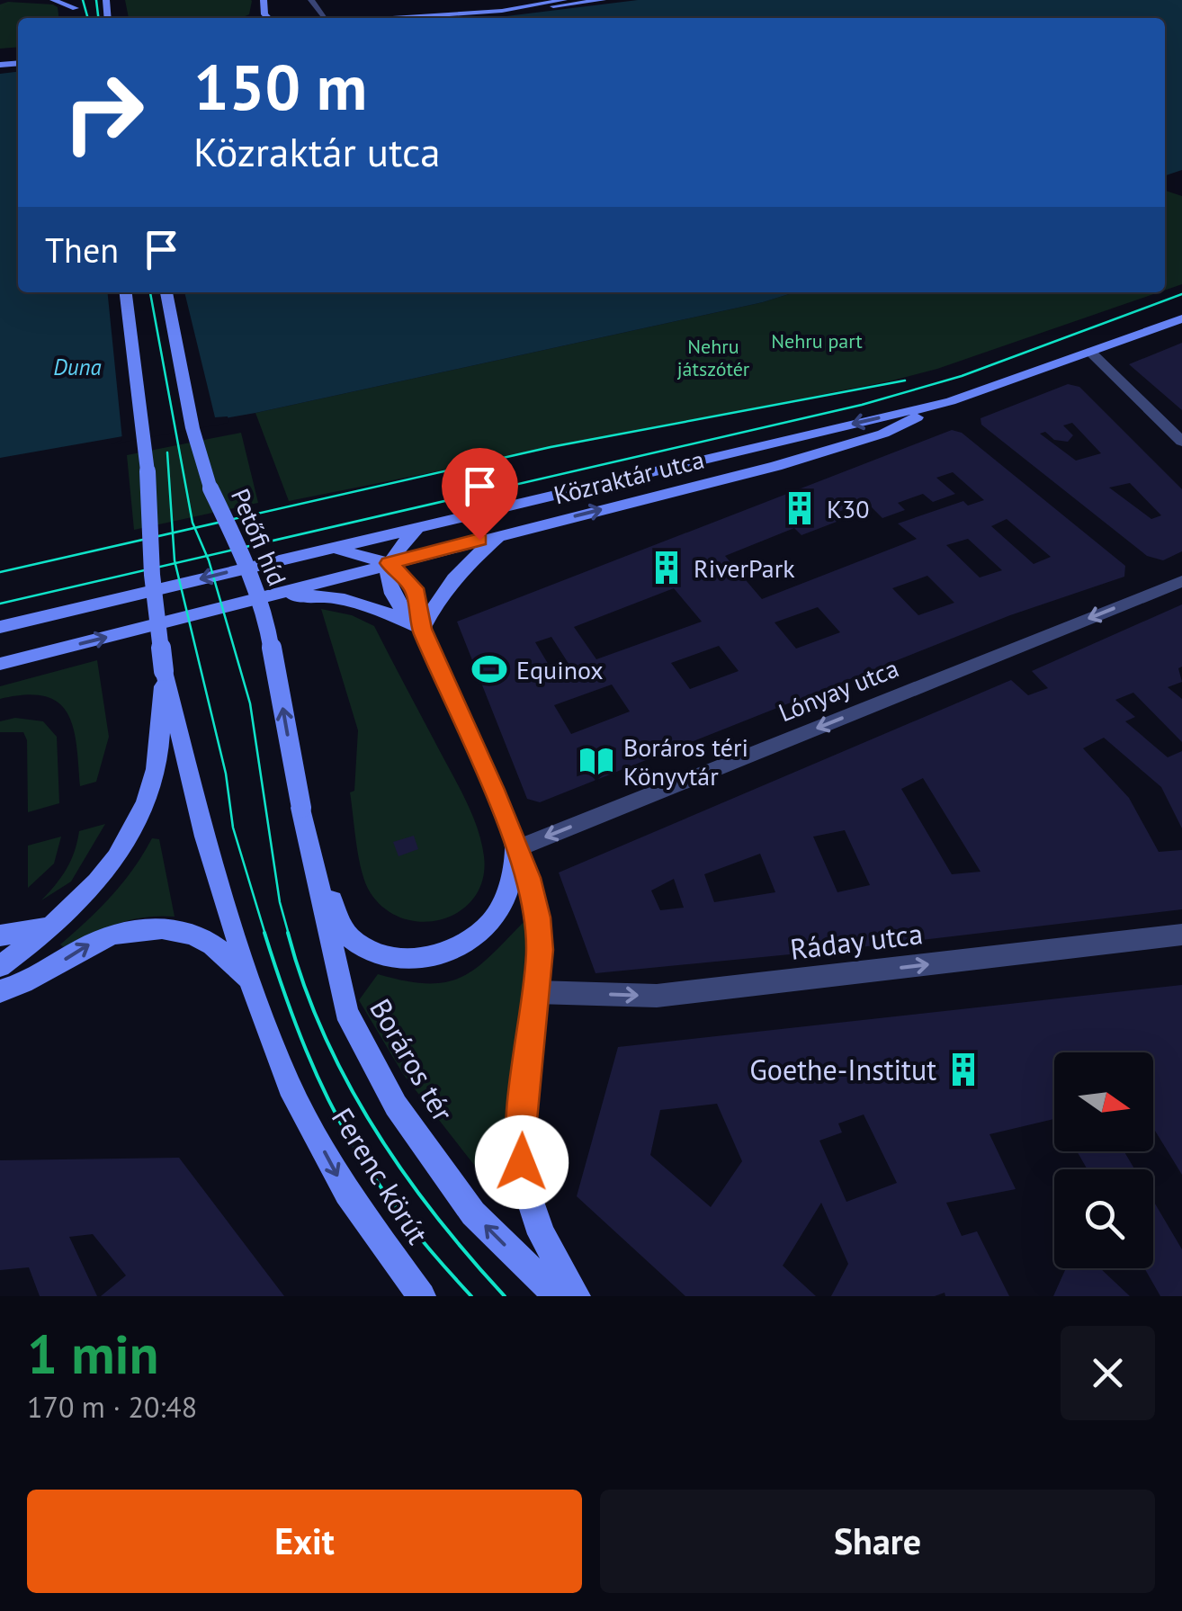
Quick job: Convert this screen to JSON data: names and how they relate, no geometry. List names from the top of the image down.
{
  "streets": {
    "main road": [
      "Közraktár utca",
      "Petőfi híd",
      "Boráros tér",
      "Ferenc körút"
    ],
    "street": ["Lónyay utca", "Ráday utca"]
  },
  "crossings": [
    ["Petőfi híd", "Boráros tér"]
  ],
  "one_way": ["Lónyay utca", "Ráday utca", "Ferenc körút"],
  "water": ["Duna"],
  "parks": ["Nehru part", "Nehru játszótér"],
  "places": {
    "building": ["K30", "RiverPark", "Goethe-Institut"],
    "sports": ["Equinox"],
    "library": ["Boráros téri Könyvtár"]
  },
  "north": "right",
  "page": {
    "turn": ["150 m", "Közraktár utca"],
    "then": "Then",
    "heading": ["1 min", "170 m · 20:48"],
    "buttons": ["Exit", "Share"]
  }
}
